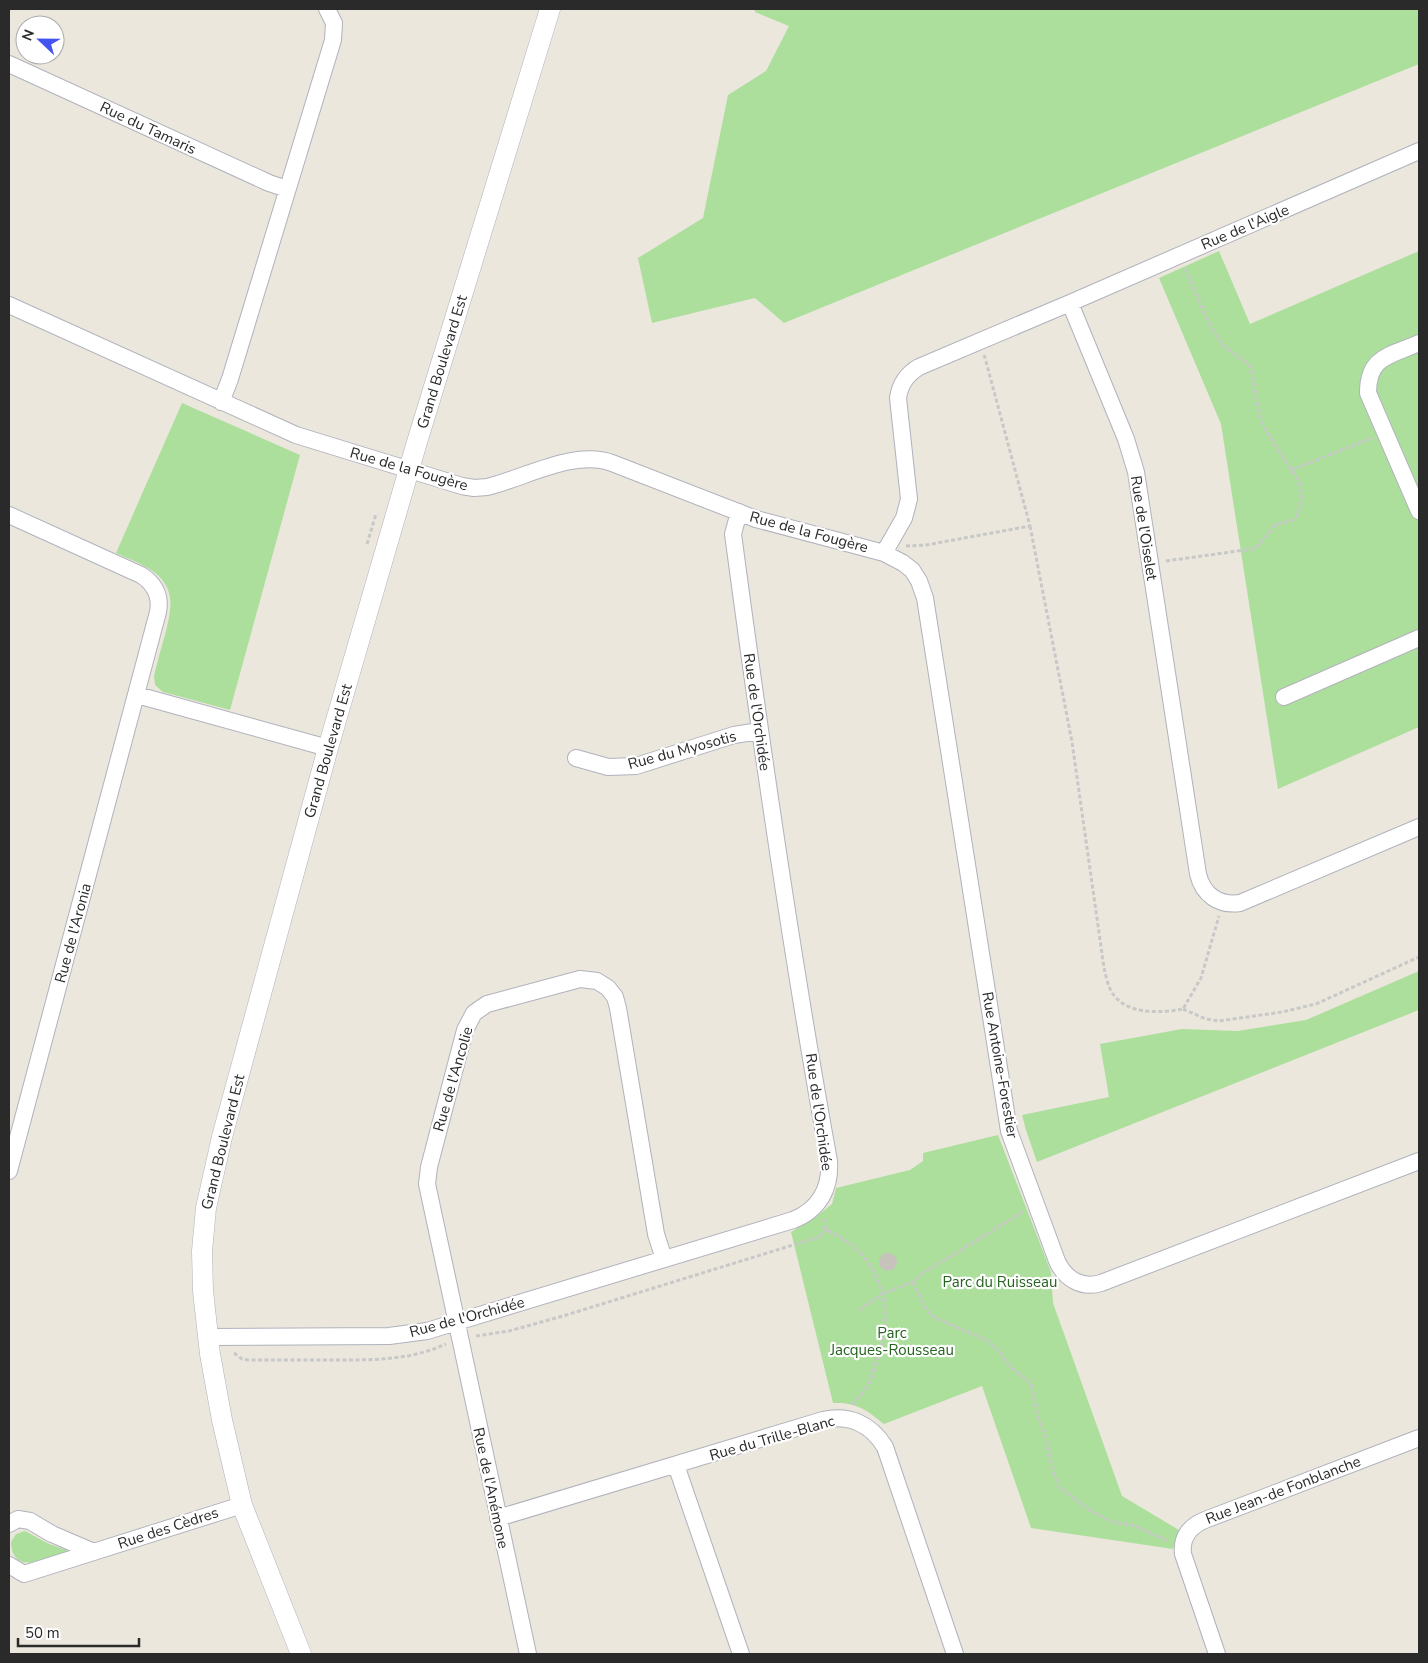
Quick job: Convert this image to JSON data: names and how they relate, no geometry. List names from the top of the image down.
{
  "streets": {
    "street": [
      "Rue du Tamaris",
      "Rue de l'Aigle",
      "Grand Boulevard Est",
      "Rue de la Fougère",
      "Rue de l'Oiselet",
      "Rue de l'Orchidée",
      "Rue du Myosotis",
      "Rue de l'Aronia",
      "Rue Antoine-Forestier",
      "Rue de l'Ancolie",
      "Rue du Trille-Blanc",
      "Rue de l'Anémone",
      "Rue Jean-de Fonblanche",
      "Rue des Cèdres"
    ]
  },
  "crossings": [
    ["Rue de l'Aigle", "Rue de l'Oiselet"],
    ["Grand Boulevard Est", "Rue de la Fougère"],
    ["Grand Boulevard Est", "Rue de l'Orchidée"],
    ["Grand Boulevard Est", "Rue des Cèdres"],
    ["Rue de la Fougère", "Rue de l'Orchidée"],
    ["Rue de la Fougère", "Rue Antoine-Forestier"],
    ["Rue de l'Orchidée", "Rue du Myosotis"],
    ["Rue de l'Orchidée", "Rue de l'Ancolie"],
    ["Rue de l'Orchidée", "Rue de l'Anémone"],
    ["Rue de l'Ancolie", "Rue de l'Anémone"],
    ["Rue du Trille-Blanc", "Rue de l'Anémone"]
  ],
  "parks": ["Parc du Ruisseau", "Parc Jacques-Rousseau"],
  "scale_bar": "50 m",
  "north": "left"
}
